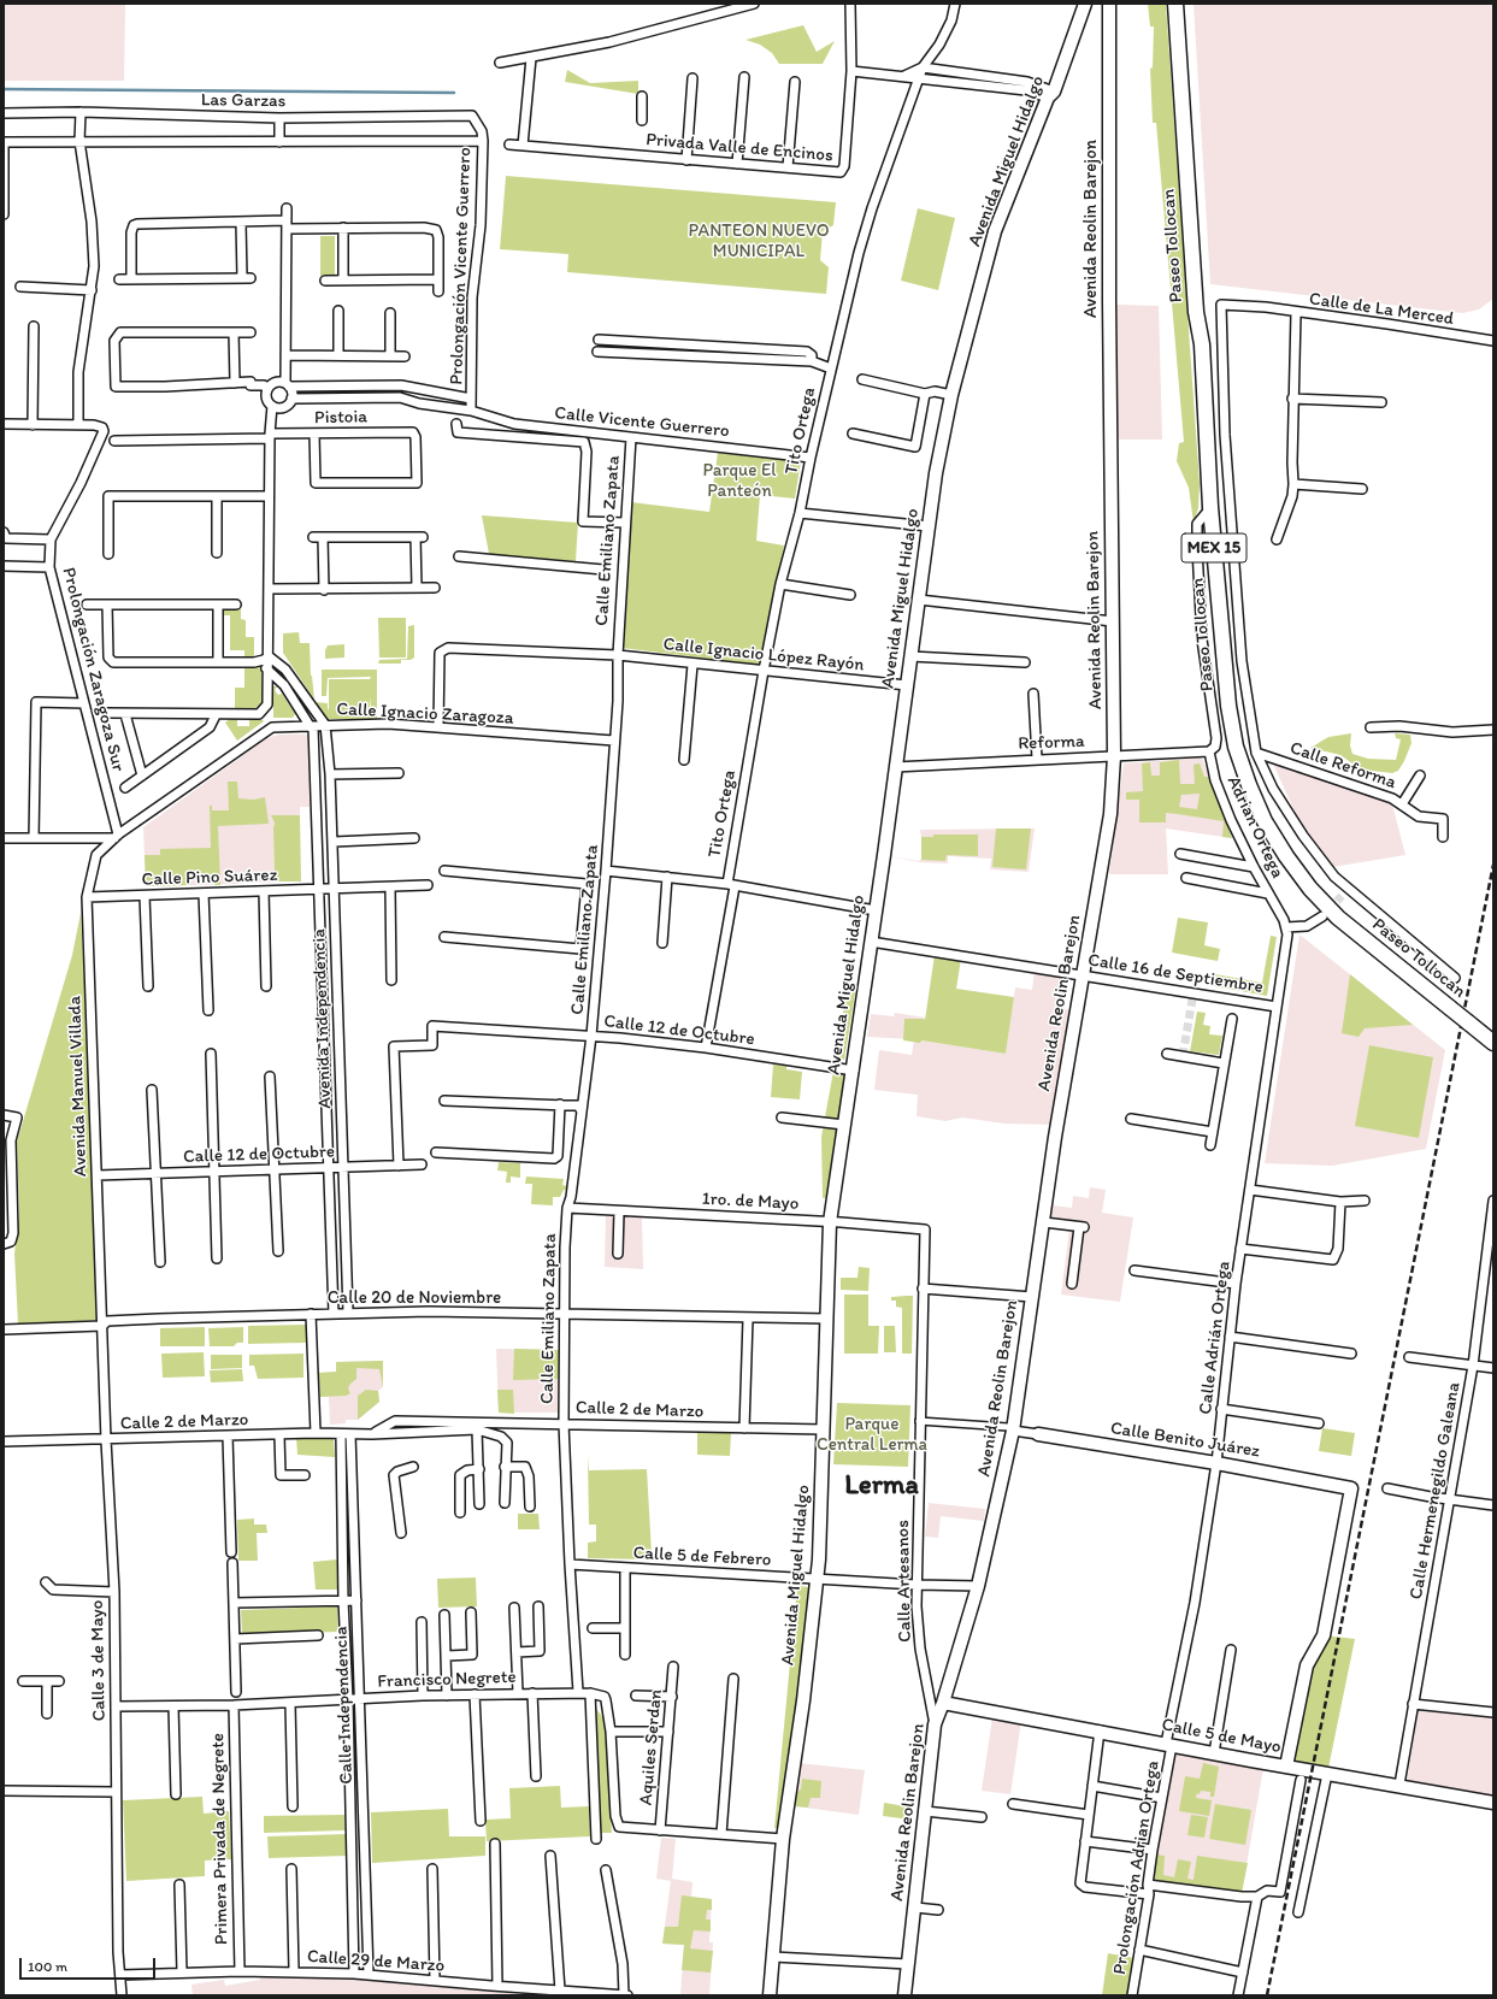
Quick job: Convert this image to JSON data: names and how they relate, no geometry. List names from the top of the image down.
{
  "streets": {
    "highway": ["Paseo Tollocan", "MEX 15"],
    "main road": [
      "Avenida Miguel Hidalgo",
      "Avenida Reolin Barejon",
      "Calle Benito Juárez",
      "Calle 5 de Mayo"
    ],
    "street": [
      "Las Garzas",
      "Privada Valle de Encinos",
      "Prolongación Vicente Guerrero",
      "Calle de La Merced",
      "Pistoia",
      "Calle Vicente Guerrero",
      "Tito Ortega",
      "Calle Emiliano Zapata",
      "Calle Ignacio López Rayón",
      "Prolongación Zaragoza Sur",
      "Calle Ignacio Zaragoza",
      "Reforma",
      "Calle Reforma",
      "Adrian Ortega",
      "Calle Pino Suárez",
      "Calle 16 de Septiembre",
      "Avenida Independencia",
      "Calle 12 de Octubre",
      "Avenida Manuel Villada",
      "1ro. de Mayo",
      "Calle 20 de Noviembre",
      "Calle Adrián Ortega",
      "Calle 2 de Marzo",
      "Calle Hermenegildo Galeana",
      "Calle 5 de Febrero",
      "Calle Artesanos",
      "Calle 3 de Mayo",
      "Francisco Negrete",
      "Calle Independencia",
      "Aquiles Serdan",
      "Primera Privada de Negrete",
      "Prolongación Adrian Ortega",
      "Calle 29 de Marzo"
    ]
  },
  "crossings": [
    ["Las Garzas", "Prolongación Vicente Guerrero"],
    ["Avenida Miguel Hidalgo", "Calle Ignacio López Rayón"],
    ["Avenida Miguel Hidalgo", "Reforma"],
    ["Avenida Miguel Hidalgo", "Calle 16 de Septiembre"],
    ["Avenida Miguel Hidalgo", "Calle 12 de Octubre"],
    ["Avenida Miguel Hidalgo", "1ro. de Mayo"],
    ["Avenida Miguel Hidalgo", "Calle 20 de Noviembre"],
    ["Avenida Miguel Hidalgo", "Calle 2 de Marzo"],
    ["Avenida Miguel Hidalgo", "Calle 5 de Febrero"],
    ["Avenida Reolin Barejon", "Reforma"],
    ["Avenida Reolin Barejon", "Calle 16 de Septiembre"],
    ["Avenida Reolin Barejon", "Calle Benito Juárez"],
    ["Avenida Reolin Barejon", "Calle 5 de Febrero"],
    ["Avenida Reolin Barejon", "Calle Artesanos"],
    ["Avenida Reolin Barejon", "Calle 5 de Mayo"],
    ["Prolongación Vicente Guerrero", "Calle Vicente Guerrero"],
    ["Calle de La Merced", "Calle Reforma"],
    ["Calle Vicente Guerrero", "Tito Ortega"],
    ["Calle Vicente Guerrero", "Calle Emiliano Zapata"],
    ["Tito Ortega", "Calle Ignacio López Rayón"],
    ["Tito Ortega", "Calle 12 de Octubre"],
    ["Calle Emiliano Zapata", "Calle Ignacio López Rayón"],
    ["Calle Emiliano Zapata", "Calle Ignacio Zaragoza"],
    ["Calle Emiliano Zapata", "Calle 12 de Octubre"],
    ["Calle Emiliano Zapata", "1ro. de Mayo"],
    ["Calle Emiliano Zapata", "Calle 20 de Noviembre"],
    ["Calle Emiliano Zapata", "Calle 2 de Marzo"],
    ["Calle Emiliano Zapata", "Calle 5 de Febrero"],
    ["Calle Emiliano Zapata", "Francisco Negrete"],
    ["Calle Ignacio López Rayón", "Calle Ignacio Zaragoza"],
    ["Prolongación Zaragoza Sur", "Calle Ignacio Zaragoza"],
    ["Calle Ignacio Zaragoza", "Avenida Independencia"],
    ["Calle Ignacio Zaragoza", "Avenida Manuel Villada"],
    ["Reforma", "Adrian Ortega"],
    ["Adrian Ortega", "Calle Adrián Ortega"],
    ["Calle Pino Suárez", "Avenida Independencia"],
    ["Calle Pino Suárez", "Avenida Manuel Villada"],
    ["Calle 16 de Septiembre", "Calle Adrián Ortega"],
    ["Avenida Independencia", "Calle 12 de Octubre"],
    ["Avenida Independencia", "Calle 20 de Noviembre"],
    ["Calle 12 de Octubre", "Avenida Manuel Villada"],
    ["Avenida Manuel Villada", "Calle 20 de Noviembre"],
    ["Avenida Manuel Villada", "Calle 3 de Mayo"],
    ["1ro. de Mayo", "Calle Artesanos"],
    ["Calle 20 de Noviembre", "Calle 3 de Mayo"],
    ["Calle Adrián Ortega", "Calle Benito Juárez"],
    ["Calle Adrián Ortega", "Calle 5 de Mayo"],
    ["Calle Adrián Ortega", "Prolongación Adrian Ortega"],
    ["Calle 2 de Marzo", "Calle 3 de Mayo"],
    ["Calle 2 de Marzo", "Calle Independencia"],
    ["Calle Benito Juárez", "Calle 5 de Mayo"],
    ["Calle Hermenegildo Galeana", "Calle 5 de Mayo"],
    ["Calle 5 de Febrero", "Calle Artesanos"],
    ["Calle 3 de Mayo", "Francisco Negrete"],
    ["Calle 3 de Mayo", "Calle 29 de Marzo"],
    ["Francisco Negrete", "Calle Independencia"],
    ["Francisco Negrete", "Primera Privada de Negrete"],
    ["Calle Independencia", "Calle 29 de Marzo"],
    ["Calle 5 de Mayo", "Prolongación Adrian Ortega"],
    ["Primera Privada de Negrete", "Calle 29 de Marzo"]
  ],
  "districts": ["Lerma"],
  "parks": ["PANTEON NUEVO MUNICIPAL", "Parque El Panteón", "Parque Central Lerma"],
  "scale_bar": "100 m"
}
